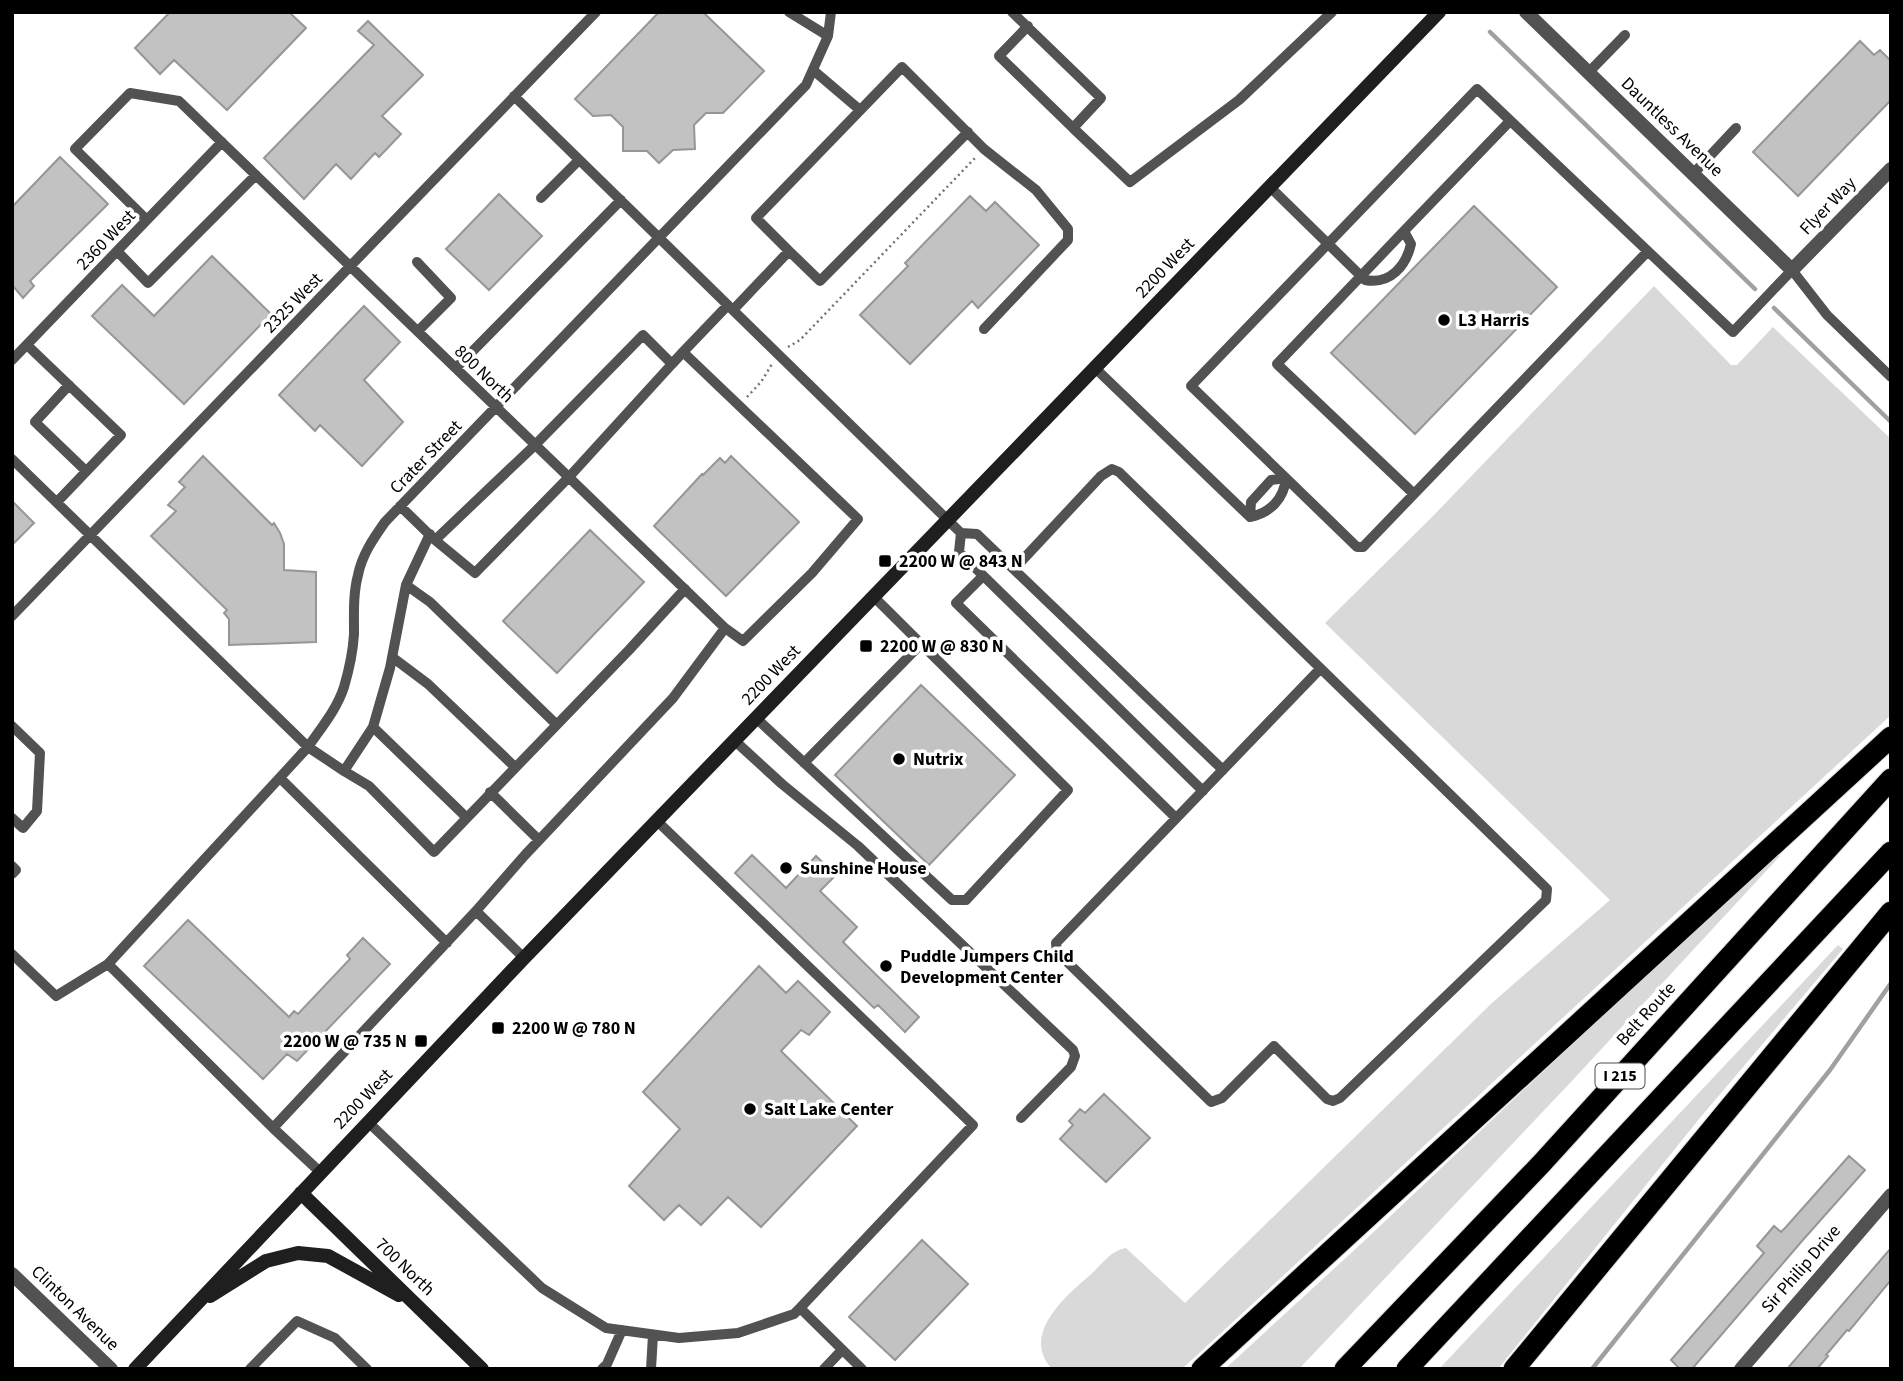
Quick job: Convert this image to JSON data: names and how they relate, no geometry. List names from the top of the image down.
{
  "streets": {
    "highway": ["Belt Route", "I 215"],
    "street": [
      "Dauntless Avenue",
      "Flyer Way",
      "2200 West",
      "700 North",
      "Sir Philip Drive",
      "Clinton Avenue"
    ],
    "lane": [
      "2360 West",
      "2325 West",
      "800 North",
      "Crater Street"
    ]
  },
  "crossings": [
    ["Dauntless Avenue", "Flyer Way"],
    ["2360 West", "800 North"],
    ["2200 West", "700 North"],
    ["2325 West", "800 North"],
    ["800 North", "Crater Street"]
  ],
  "places": {
    "other": [
      "L3 Harris",
      "Nutrix",
      "Sunshine House",
      "Puddle Jumpers Child Development Center",
      "Salt Lake Center"
    ],
    "transit": [
      "2200 W @ 843 N",
      "2200 W @ 830 N",
      "2200 W @ 780 N",
      "2200 W @ 735 N"
    ]
  }
}
